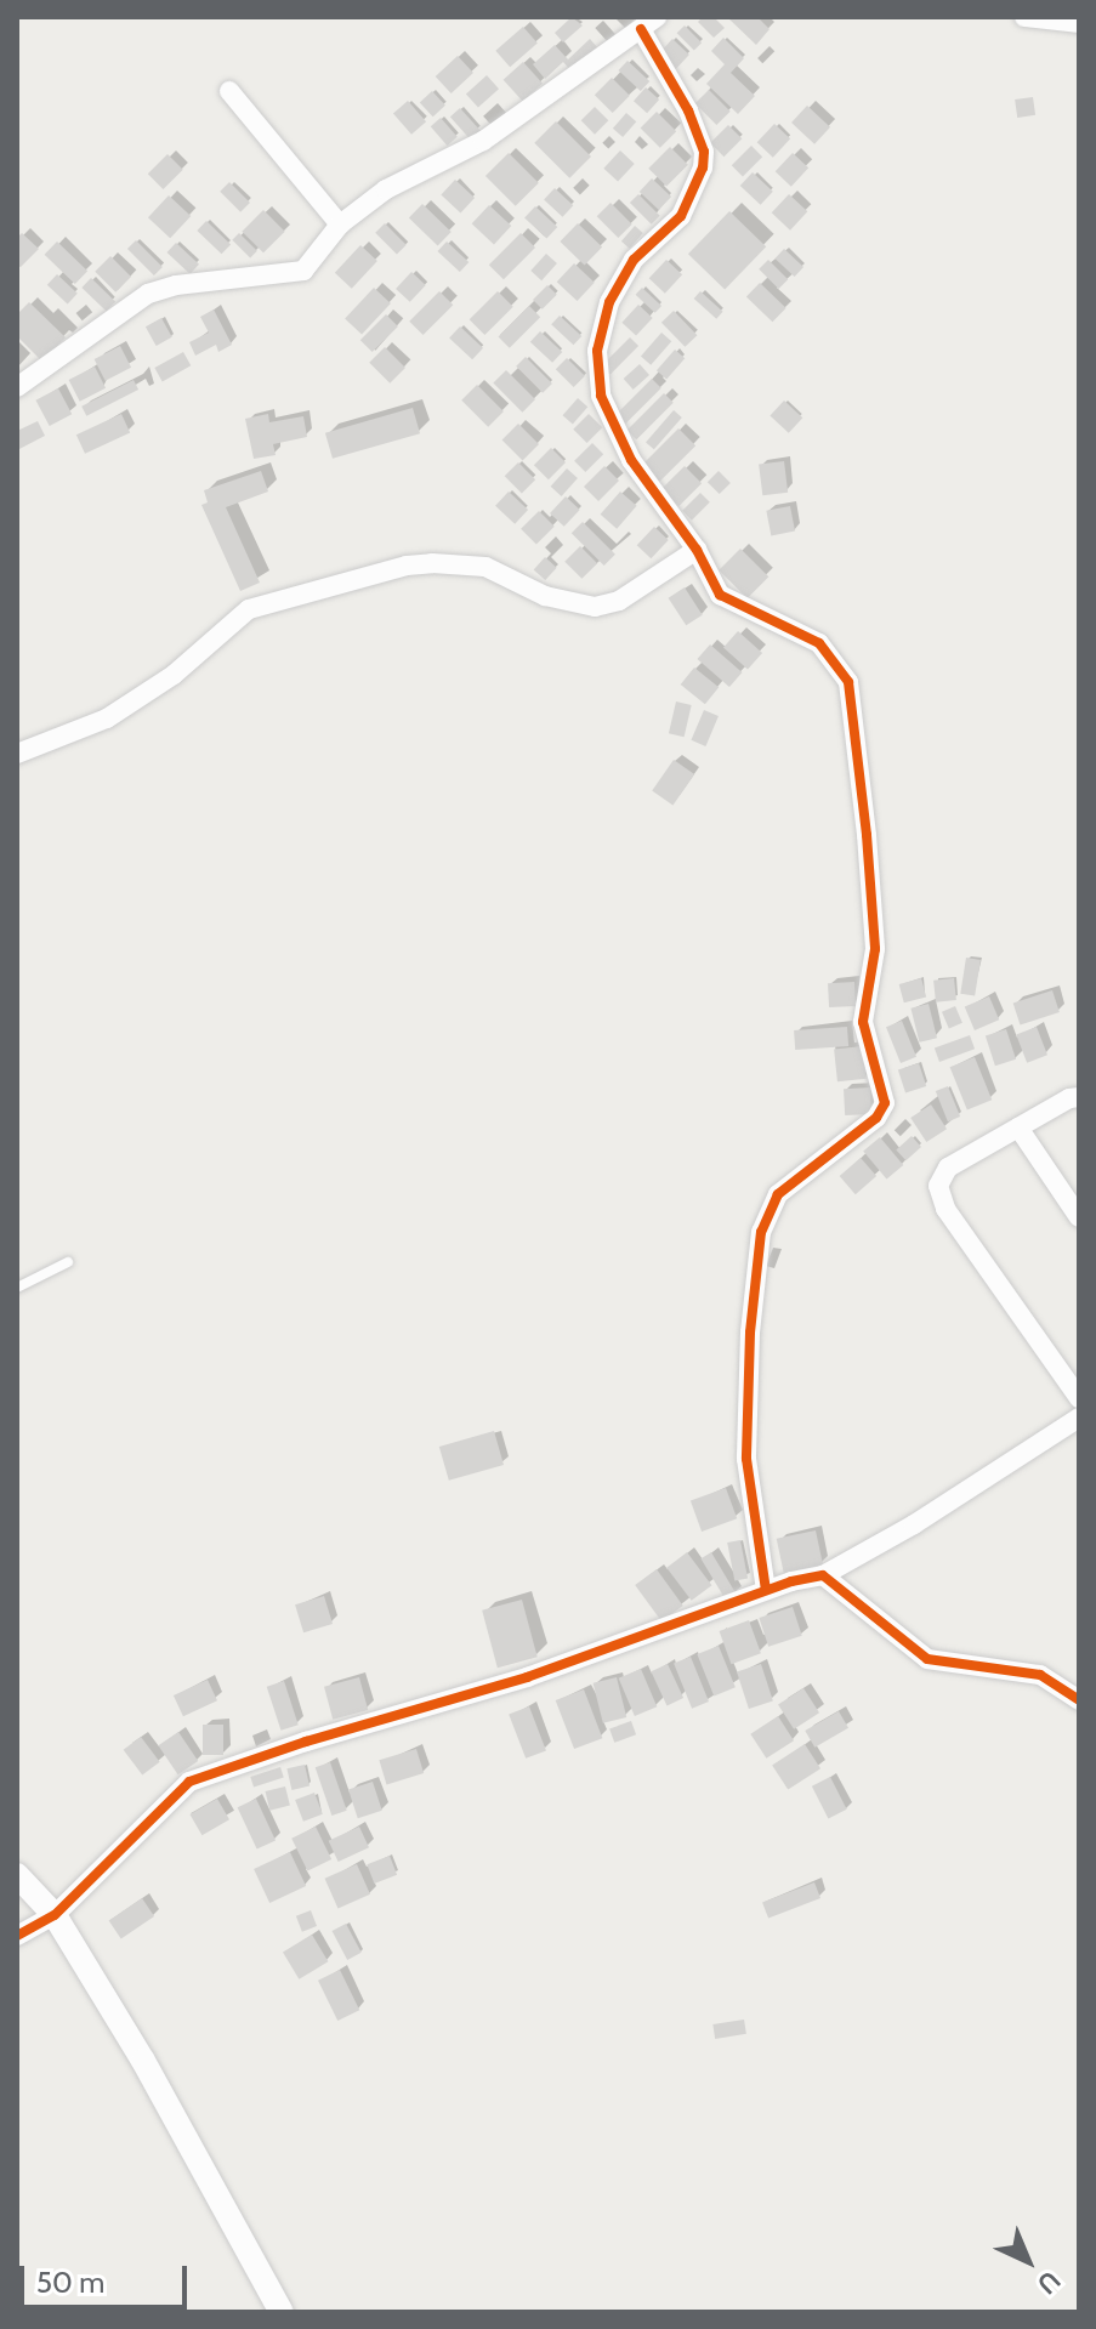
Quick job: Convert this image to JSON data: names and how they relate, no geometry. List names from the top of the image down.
{
  "scale_bar": "50 m",
  "north": "bottom right"
}
